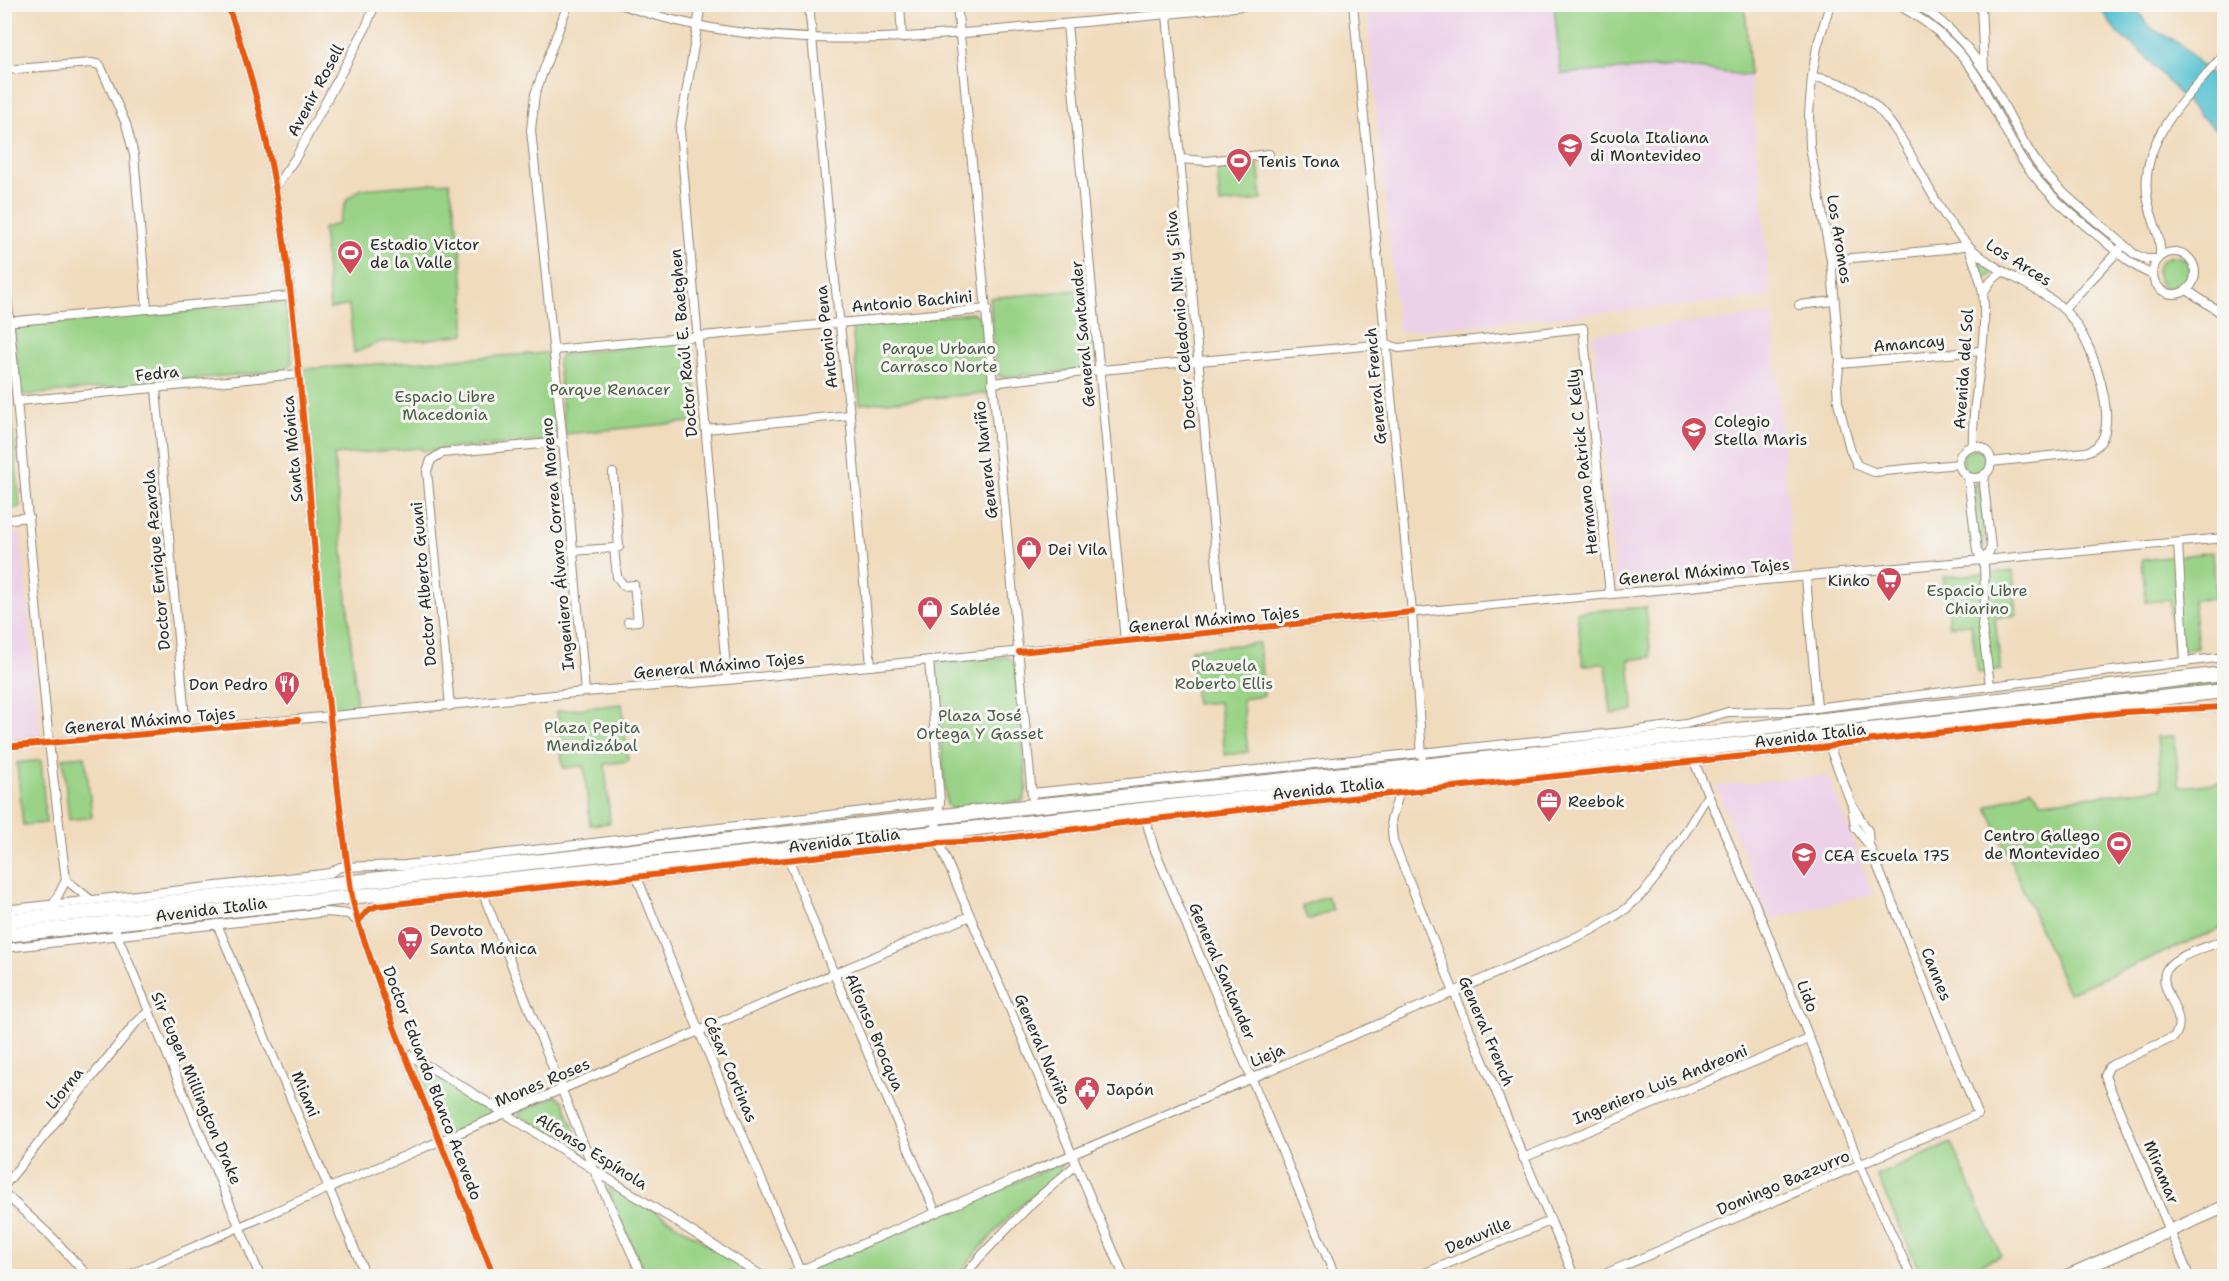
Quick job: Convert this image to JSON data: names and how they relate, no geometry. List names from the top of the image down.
{
  "streets": {
    "main road": ["Avenida Italia"],
    "street": [
      "Avenir Rosell",
      "Los Aromos",
      "Los Arces",
      "Antonio Bachini",
      "Doctor Celedonio Nin y Silva",
      "General Santander",
      "Antonio Pena",
      "Doctor Raúl E. Baetghen",
      "Amancay",
      "Avenida del Sol",
      "Fedra",
      "General French",
      "Santa Mónica",
      "General Nariño",
      "Hermano Patrick C Kelly",
      "Ingeniero Álvaro Correa Moreno",
      "Doctor Enrique Azarola",
      "General Máximo Tajes",
      "Doctor Alberto Guani",
      "Cannes",
      "Lido",
      "Alfonso Brocqua",
      "Lieja",
      "César Cortinas",
      "Mones Roses",
      "Doctor Eduardo Blanco Acevedo",
      "Ingeniero Luis Andreoni",
      "Liorna",
      "Sir Eugen Millington Drake",
      "Miami",
      "Alfonso Espínola",
      "Miramar",
      "Domingo Bazzurro",
      "Deauville"
    ]
  },
  "crossings": [
    ["Avenir Rosell", "Santa Mónica"],
    ["Los Aromos", "Los Arces"],
    ["Los Aromos", "Amancay"],
    ["Los Aromos", "Avenida del Sol"],
    ["Los Arces", "Avenida del Sol"],
    ["Antonio Bachini", "Antonio Pena"],
    ["Antonio Bachini", "Doctor Raúl E. Baetghen"],
    ["Antonio Bachini", "General Nariño"],
    ["Antonio Bachini", "Ingeniero Álvaro Correa Moreno"],
    ["Doctor Celedonio Nin y Silva", "General Máximo Tajes"],
    ["General Santander", "General Máximo Tajes"],
    ["General Santander", "Avenida Italia"],
    ["General Santander", "Lieja"],
    ["Antonio Pena", "General Máximo Tajes"],
    ["Doctor Raúl E. Baetghen", "General Máximo Tajes"],
    ["Amancay", "Avenida del Sol"],
    ["Fedra", "Santa Mónica"],
    ["Fedra", "Doctor Enrique Azarola"],
    ["General French", "Hermano Patrick C Kelly"],
    ["General French", "General Máximo Tajes"],
    ["General French", "Avenida Italia"],
    ["General French", "Lieja"],
    ["General French", "Ingeniero Luis Andreoni"],
    ["General French", "Deauville"],
    ["Santa Mónica", "General Máximo Tajes"],
    ["Santa Mónica", "Avenida Italia"],
    ["Santa Mónica", "Doctor Eduardo Blanco Acevedo"],
    ["General Nariño", "General Máximo Tajes"],
    ["General Nariño", "Avenida Italia"],
    ["General Nariño", "Lieja"],
    ["General Nariño", "Mones Roses"],
    ["Hermano Patrick C Kelly", "General Máximo Tajes"],
    ["Ingeniero Álvaro Correa Moreno", "General Máximo Tajes"],
    ["Ingeniero Álvaro Correa Moreno", "Doctor Alberto Guani"],
    ["Doctor Enrique Azarola", "General Máximo Tajes"],
    ["General Máximo Tajes", "Doctor Alberto Guani"],
    ["Avenida Italia", "Cannes"],
    ["Avenida Italia", "Lido"],
    ["Avenida Italia", "Alfonso Brocqua"],
    ["Avenida Italia", "César Cortinas"],
    ["Avenida Italia", "Doctor Eduardo Blanco Acevedo"],
    ["Avenida Italia", "Sir Eugen Millington Drake"],
    ["Avenida Italia", "Miami"],
    ["Cannes", "Domingo Bazzurro"],
    ["Lido", "Lieja"],
    ["Lido", "Ingeniero Luis Andreoni"],
    ["Lido", "Domingo Bazzurro"],
    ["Alfonso Brocqua", "Lieja"],
    ["Alfonso Brocqua", "Mones Roses"],
    ["Lieja", "César Cortinas"],
    ["César Cortinas", "Mones Roses"],
    ["Mones Roses", "Doctor Eduardo Blanco Acevedo"],
    ["Mones Roses", "Sir Eugen Millington Drake"],
    ["Mones Roses", "Miami"],
    ["Mones Roses", "Alfonso Espínola"],
    ["Doctor Eduardo Blanco Acevedo", "Alfonso Espínola"],
    ["Liorna", "Sir Eugen Millington Drake"]
  ],
  "parks": [
    "Parque Urbano Carrasco Norte",
    "Parque Renacer",
    "Espacio Libre Macedonia",
    "Espacio Libre Chiarino",
    "Plazuela Roberto Ellis",
    "Plaza José Ortega Y Gasset",
    "Plaza Pepita Mendizábal"
  ],
  "places": {
    "school or university": ["Scuola Italiana di Montevideo", "Colegio Stella Maris", "CEA Escuela 175"],
    "sports": ["Tenis Tona", "Estadio Victor de la Valle", "Centro Gallego de Montevideo"],
    "shop": ["Dei Vila", "Sablée"],
    "supermarket": ["Kinko", "Devoto Santa Mónica"],
    "restaurant": ["Don Pedro"],
    "office": ["Reebok"],
    "public building": ["Japón"]
  }
}
